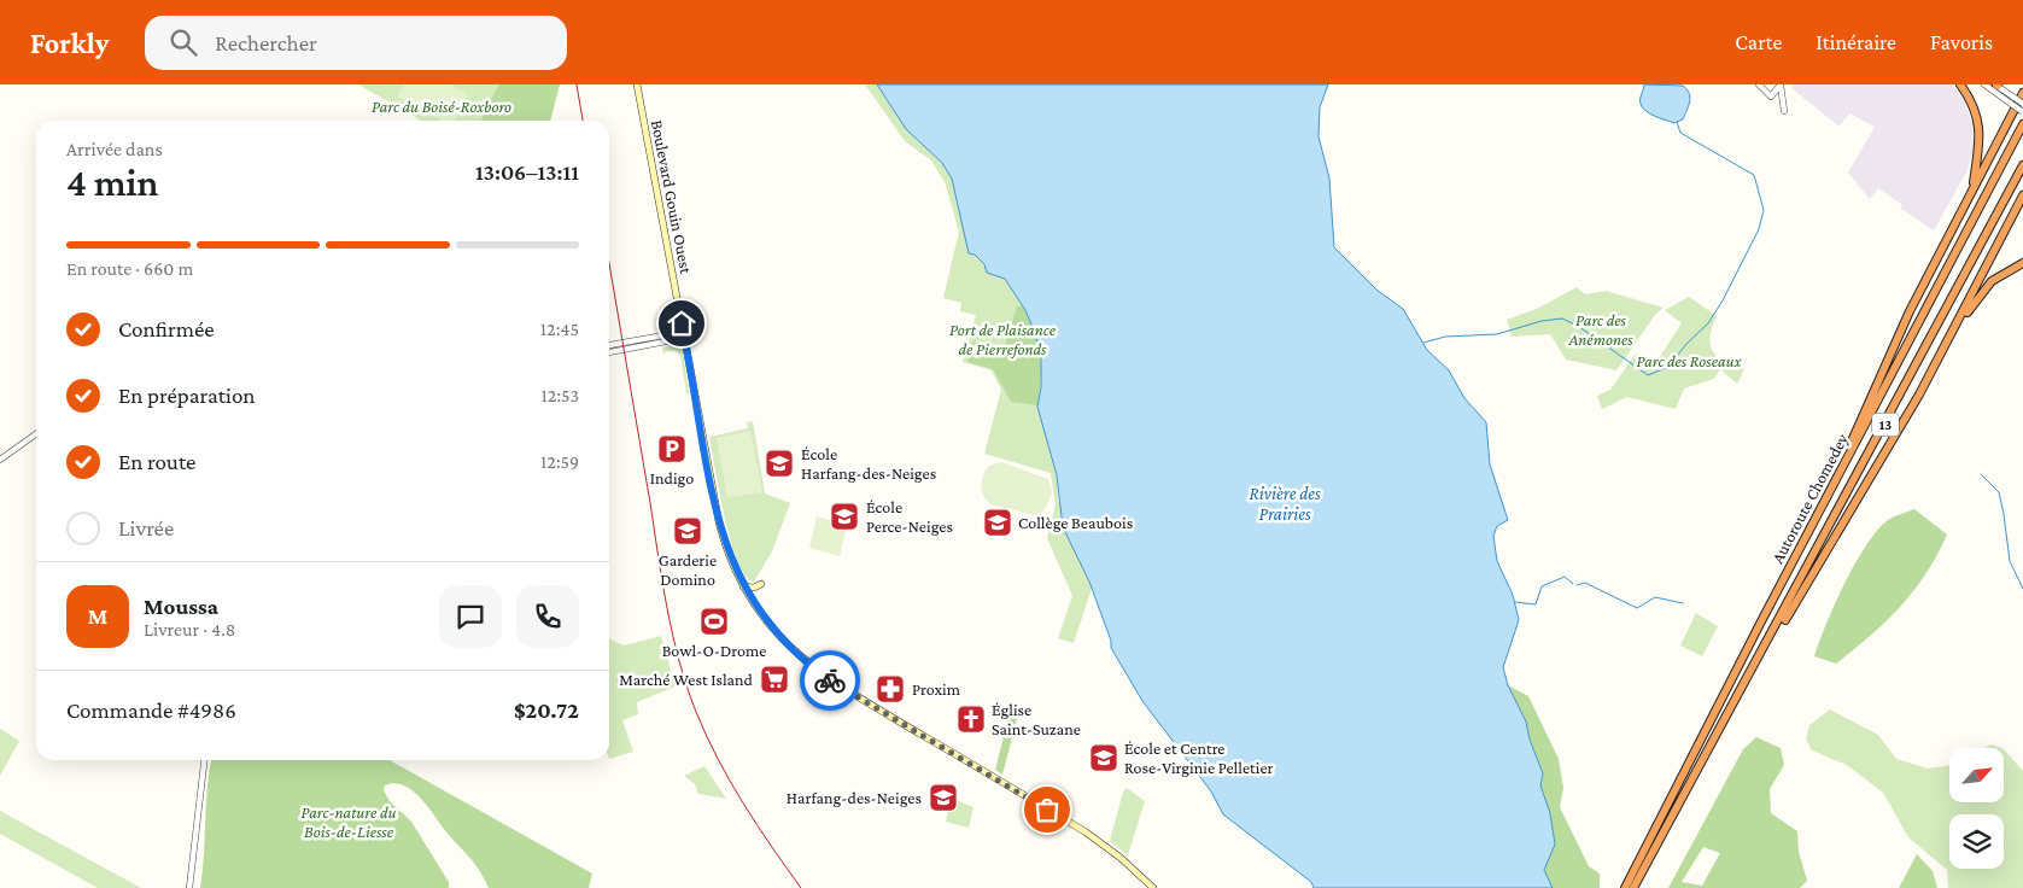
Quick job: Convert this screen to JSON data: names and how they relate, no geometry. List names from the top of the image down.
{
  "streets": {
    "highway": ["13", "Autoroute Chomedey"],
    "main road": ["Boulevard Gouin Ouest"]
  },
  "water": ["Rivière des Prairies"],
  "parks": [
    "Parc du Boisé-Roxboro",
    "Parc des Anémones",
    "Port de Plaisance de Pierrefonds",
    "Parc des Roseaux",
    "Parc-nature du Bois-de-Liesse"
  ],
  "places": {
    "parking": ["Indigo"],
    "school or university": [
      "École Harfang-des-Neiges",
      "École Perce-Neiges",
      "Collège Beaubois",
      "Garderie Domino",
      "École et Centre Rose-Virginie Pelletier",
      "Harfang-des-Neiges"
    ],
    "sports": ["Bowl-O-Drome"],
    "supermarket": ["Marché West Island"],
    "pharmacy": ["Proxim"],
    "church": ["Église Saint-Suzane"]
  },
  "north": "top right",
  "page": {
    "header": "Forkly",
    "search": "Rechercher",
    "nav": ["Carte", "Itinéraire", "Favoris"],
    "heading": ["4 min", "Arrivée dans", "13:06–13:11"],
    "panel": [
      "Moussa",
      "Livreur · 4.8",
      "Commande #4986",
      "$20.72"
    ],
    "bar": "En route · 660 m",
    "list": [
      ["Confirmée", "12:45"],
      ["En préparation", "12:53"],
      ["En route", "12:59"],
      "Livrée"
    ],
    "round": "M"
  }
}
